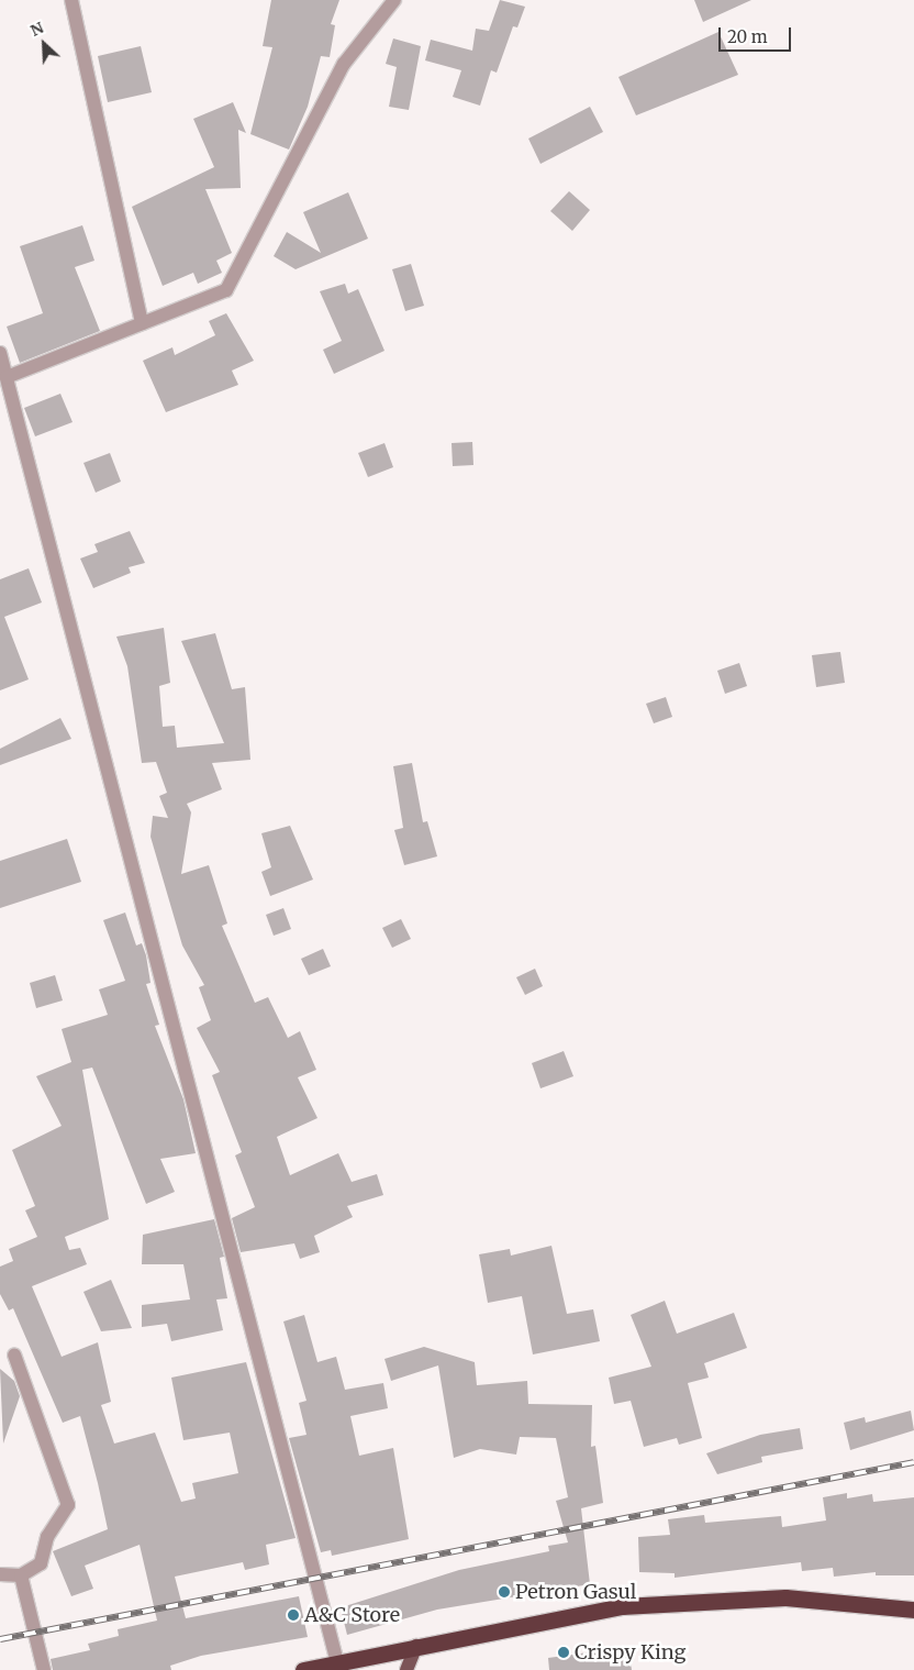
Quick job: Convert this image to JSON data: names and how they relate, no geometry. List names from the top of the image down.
{
  "places": ["Petron Gasul", "A&C Store", "Crispy King"],
  "scale_bar": "20 m",
  "north": "top left"
}
